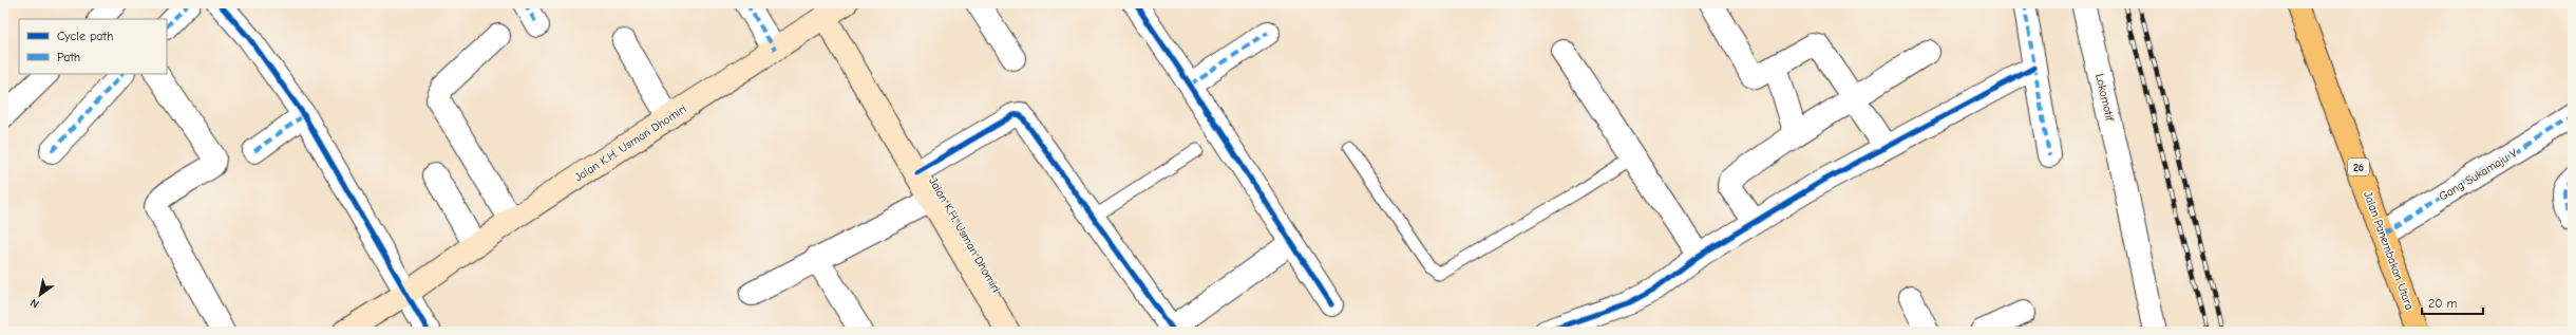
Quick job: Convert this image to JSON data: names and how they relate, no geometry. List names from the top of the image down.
{
  "streets": {
    "main road": ["Jalan K.H. Usman Dhomiri", "26", "Jalan Panembakan Utara"],
    "street": ["Lokomotif", "Gang Sukamaju V"]
  },
  "crossings": [
    ["Gang Sukamaju V", "Jalan Panembakan Utara"]
  ],
  "legend": ["Cycle path", "Path"],
  "scale_bar": "20 m",
  "north": "bottom left"
}
